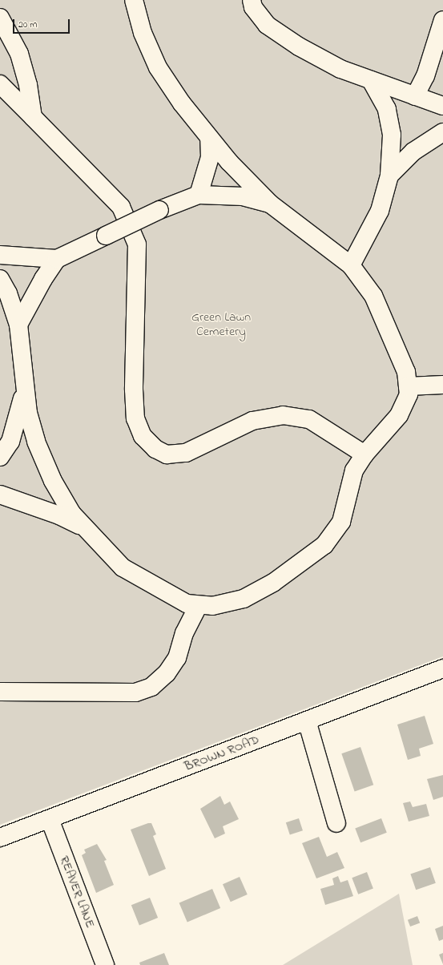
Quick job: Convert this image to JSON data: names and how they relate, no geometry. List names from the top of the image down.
{
  "streets": {
    "main road": ["BROWN ROAD", "REAVER LANE"]
  },
  "crossings": [
    ["BROWN ROAD", "REAVER LANE"]
  ],
  "parks": ["Green Lawn Cemetery"],
  "scale_bar": "20 m"
}
